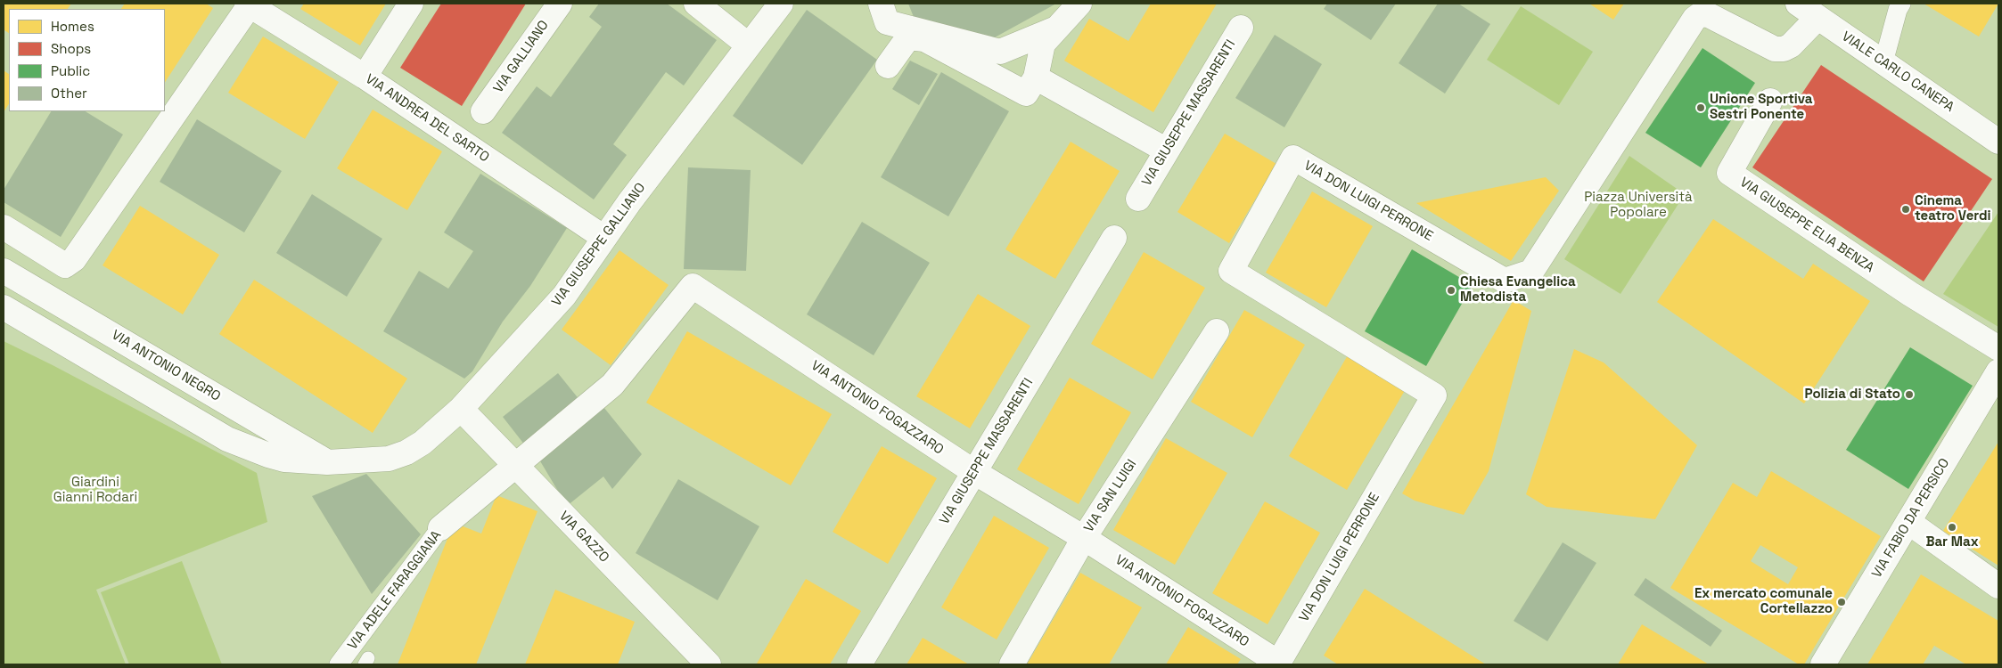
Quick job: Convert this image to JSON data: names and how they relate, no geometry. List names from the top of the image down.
{
  "streets": {
    "street": [
      "VIA GALLIANO",
      "VIALE CARLO CANEPA",
      "VIA GIUSEPPE MASSARENTI",
      "VIA ANDREA DEL SARTO",
      "VIA DON LUIGI PERRONE",
      "VIA GIUSEPPE ELIA BENZA",
      "VIA GIUSEPPE GALLIANO",
      "VIA ANTONIO NEGRO",
      "VIA ANTONIO FOGAZZARO",
      "VIA SAN LUIGI",
      "VIA FABIO DA PERSICO",
      "VIA GAZZO",
      "VIA ADELE FARAGGIANA"
    ]
  },
  "crossings": [
    ["VIALE CARLO CANEPA", "VIA DON LUIGI PERRONE"],
    ["VIA GIUSEPPE MASSARENTI", "VIA ANTONIO FOGAZZARO"],
    ["VIA ANDREA DEL SARTO", "VIA GIUSEPPE GALLIANO"],
    ["VIA DON LUIGI PERRONE", "VIA ANTONIO FOGAZZARO"],
    ["VIA GIUSEPPE GALLIANO", "VIA ANTONIO NEGRO"],
    ["VIA GIUSEPPE GALLIANO", "VIA GAZZO"],
    ["VIA ANTONIO FOGAZZARO", "VIA SAN LUIGI"],
    ["VIA ANTONIO FOGAZZARO", "VIA GAZZO"],
    ["VIA ANTONIO FOGAZZARO", "VIA ADELE FARAGGIANA"],
    ["VIA GAZZO", "VIA ADELE FARAGGIANA"]
  ],
  "parks": ["Piazza Università Popolare", "Giardini Gianni Rodari"],
  "places": [
    "Unione Sportiva Sestri Ponente",
    "Cinema teatro Verdi",
    "Chiesa Evangelica Metodista",
    "Polizia di Stato",
    "Bar Max",
    "Ex mercato comunale Cortellazzo"
  ],
  "legend": [
    "Homes",
    "Shops",
    "Public",
    "Other"
  ]
}
